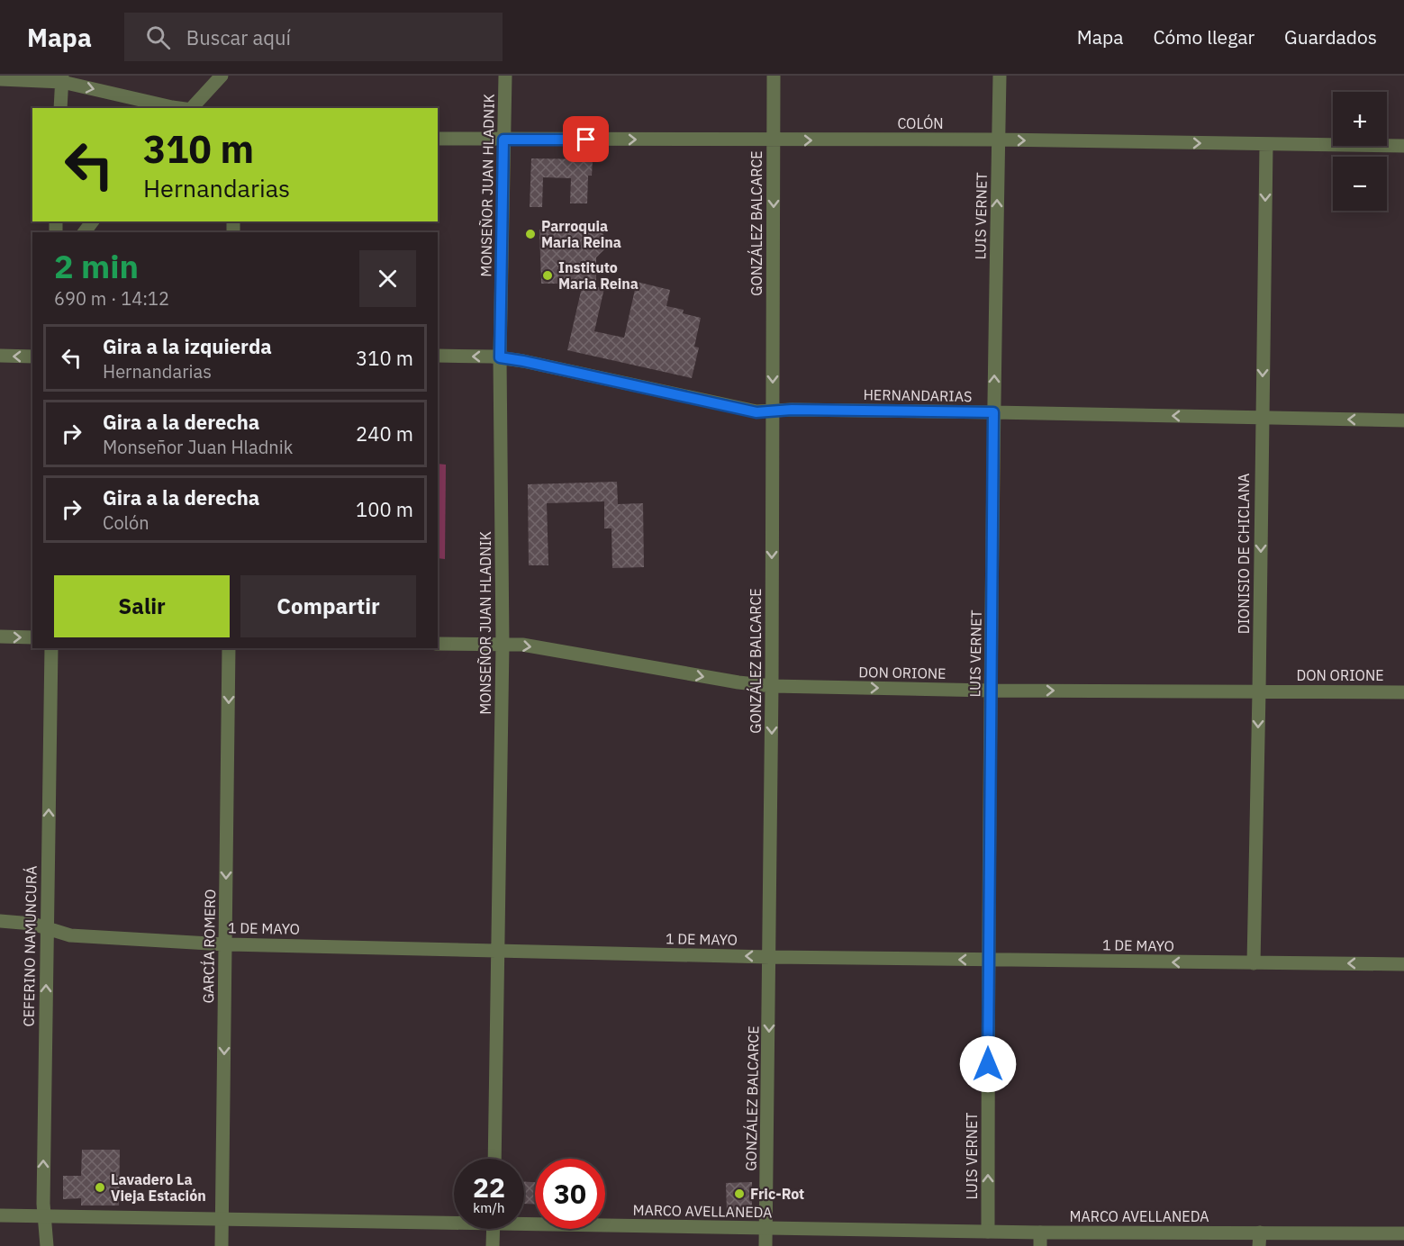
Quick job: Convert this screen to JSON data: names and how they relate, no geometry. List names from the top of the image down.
{
  "streets": {
    "street": [
      "COLÓN",
      "MONSEÑOR JUAN HLADNIK",
      "LUIS VERNET",
      "GONZÁLEZ BALCARCE",
      "HERNANDARIAS",
      "DIONISIO DE CHICLANA",
      "DON ORIONE",
      "1 DE MAYO",
      "CEFERINO NAMUNCURÁ",
      "GARCÍA ROMERO",
      "MARCO AVELLANEDA"
    ]
  },
  "crossings": [
    ["COLÓN", "MONSEÑOR JUAN HLADNIK"],
    ["COLÓN", "LUIS VERNET"],
    ["COLÓN", "GONZÁLEZ BALCARCE"],
    ["COLÓN", "DIONISIO DE CHICLANA"],
    ["MONSEÑOR JUAN HLADNIK", "HERNANDARIAS"],
    ["MONSEÑOR JUAN HLADNIK", "DON ORIONE"],
    ["MONSEÑOR JUAN HLADNIK", "1 DE MAYO"],
    ["LUIS VERNET", "HERNANDARIAS"],
    ["LUIS VERNET", "DON ORIONE"],
    ["LUIS VERNET", "1 DE MAYO"],
    ["LUIS VERNET", "MARCO AVELLANEDA"],
    ["GONZÁLEZ BALCARCE", "HERNANDARIAS"],
    ["GONZÁLEZ BALCARCE", "DON ORIONE"],
    ["GONZÁLEZ BALCARCE", "1 DE MAYO"],
    ["GONZÁLEZ BALCARCE", "MARCO AVELLANEDA"],
    ["HERNANDARIAS", "DIONISIO DE CHICLANA"],
    ["DIONISIO DE CHICLANA", "DON ORIONE"],
    ["DIONISIO DE CHICLANA", "1 DE MAYO"],
    ["1 DE MAYO", "CEFERINO NAMUNCURÁ"],
    ["1 DE MAYO", "GARCÍA ROMERO"],
    ["CEFERINO NAMUNCURÁ", "MARCO AVELLANEDA"],
    ["GARCÍA ROMERO", "MARCO AVELLANEDA"]
  ],
  "one_way": [
    "COLÓN",
    "LUIS VERNET",
    "GONZÁLEZ BALCARCE",
    "HERNANDARIAS",
    "DIONISIO DE CHICLANA",
    "DON ORIONE",
    "1 DE MAYO",
    "CEFERINO NAMUNCURÁ",
    "GARCÍA ROMERO"
  ],
  "places": [
    "Parroquia Maria Reina",
    "Instituto Maria Reina",
    "Lavadero La Vieja Estación",
    "Fric-Rot"
  ],
  "page": {
    "header": "Mapa",
    "search": "Buscar aquí",
    "nav": ["Mapa", "Cómo llegar", "Guardados"],
    "map_buttons": ["+", "−"],
    "turn": ["310 m", "Hernandarias"],
    "heading": ["2 min", "690 m · 14:12"],
    "list": [
      {
        "name": "Gira a la izquierda",
        "note": "Hernandarias",
        "value": "310 m"
      },
      {
        "name": "Gira a la derecha",
        "note": "Monseñor Juan Hladnik",
        "value": "240 m"
      },
      {
        "name": "Gira a la derecha",
        "note": "Colón",
        "value": "100 m"
      }
    ],
    "buttons": ["Salir", "Compartir"],
    "speed": "22 km/h",
    "limit": "30"
  }
}
